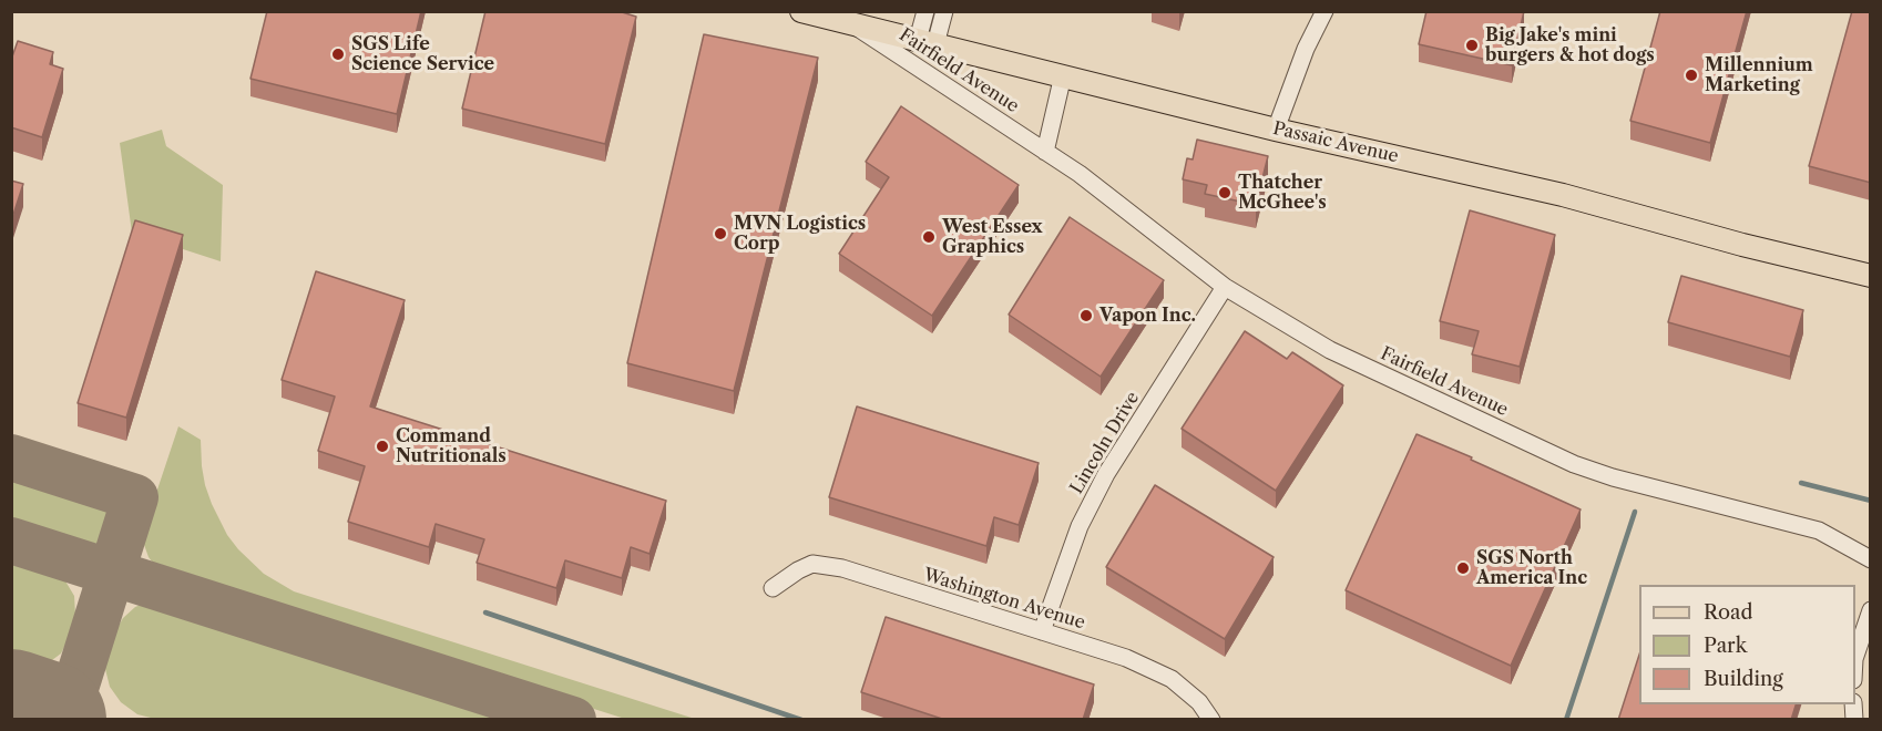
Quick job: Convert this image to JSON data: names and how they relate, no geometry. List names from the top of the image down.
{
  "streets": {
    "main road": ["Passaic Avenue"],
    "street": ["Fairfield Avenue", "Lincoln Drive", "Washington Avenue"]
  },
  "crossings": [
    ["Fairfield Avenue", "Passaic Avenue"],
    ["Fairfield Avenue", "Lincoln Drive"],
    ["Lincoln Drive", "Washington Avenue"]
  ],
  "places": [
    "Big Jake's mini burgers & hot dogs",
    "SGS Life Science Service",
    "Millennium Marketing",
    "Thatcher McGhee's",
    "MVN Logistics Corp",
    "West Essex Graphics",
    "Vapon Inc.",
    "Command Nutritionals",
    "SGS North America Inc"
  ],
  "legend": ["Road", "Park", "Building"]
}
